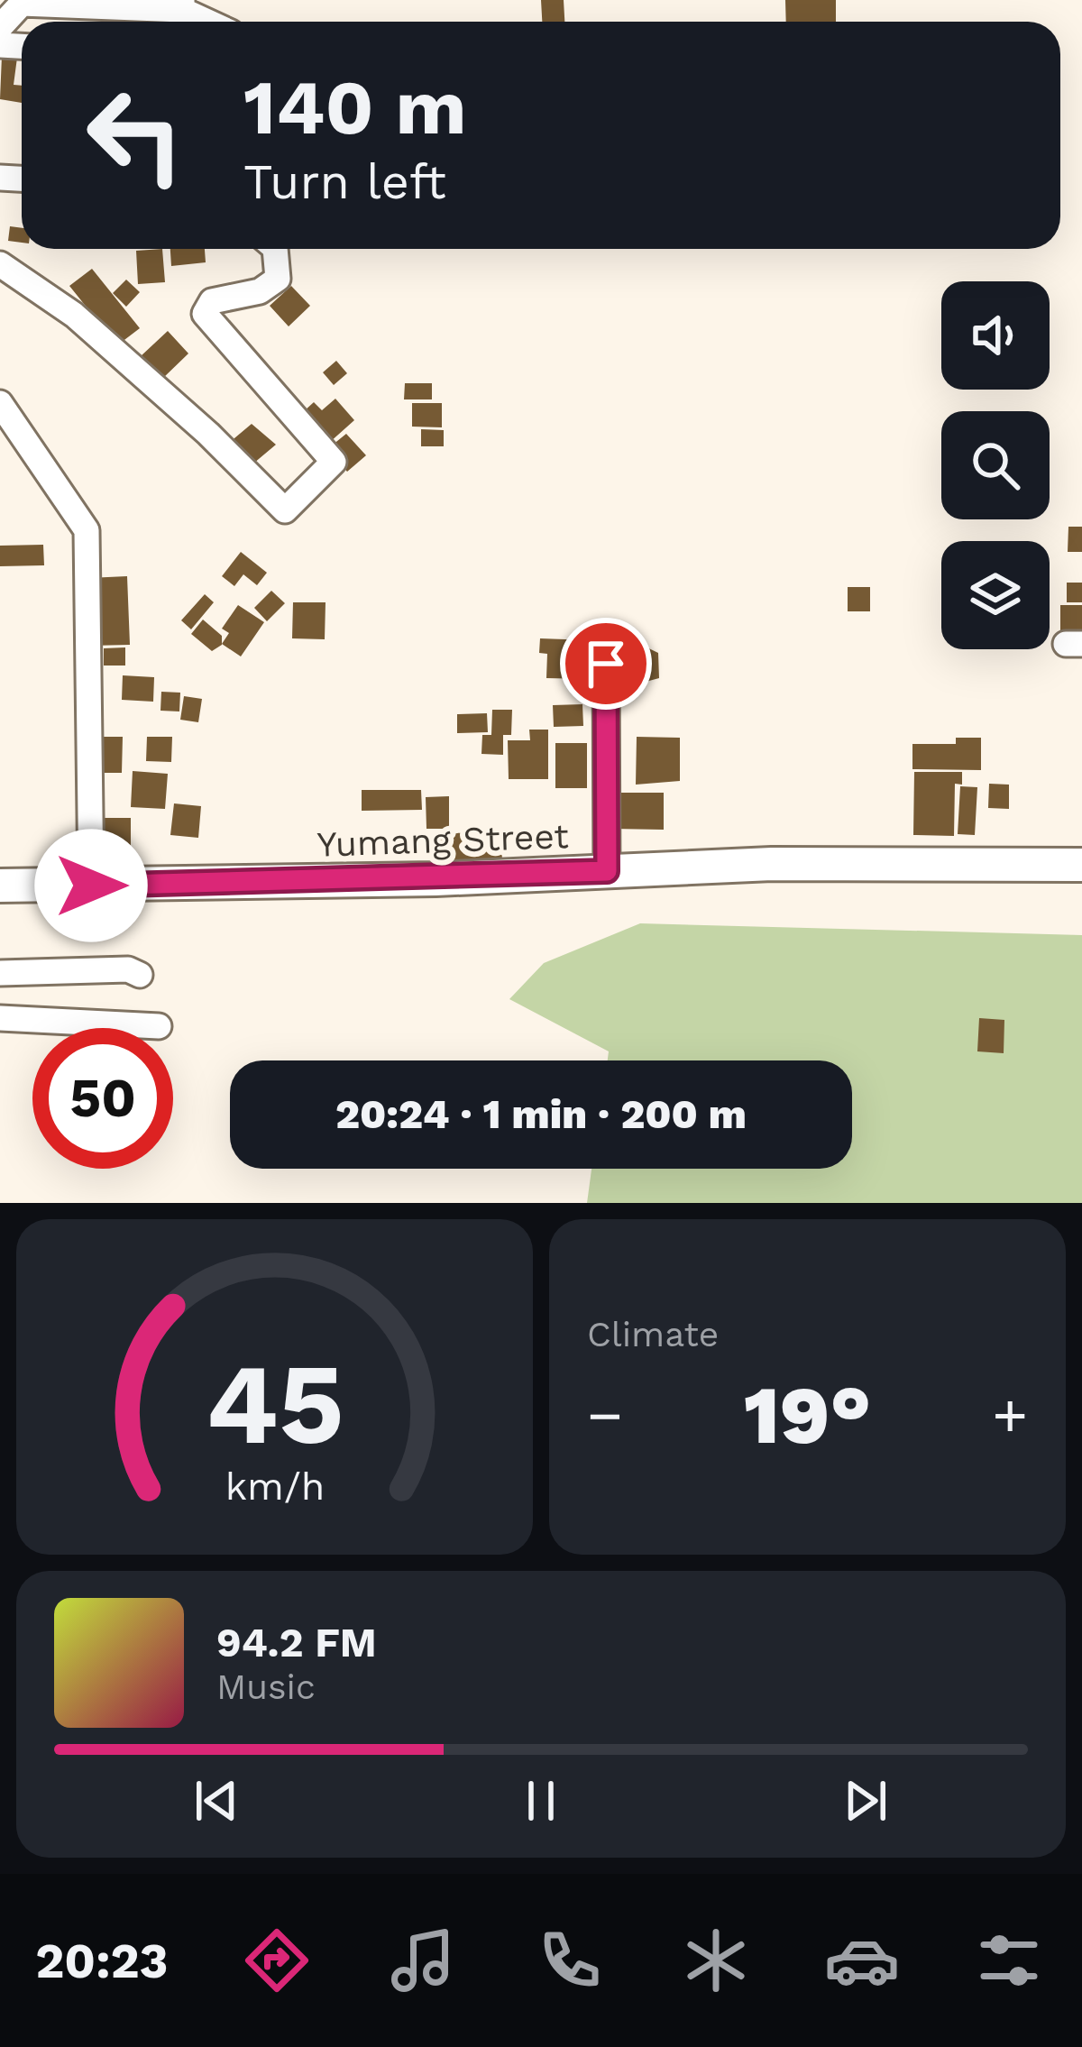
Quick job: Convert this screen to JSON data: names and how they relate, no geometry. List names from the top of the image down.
{
  "streets": {
    "main road": ["Yumang Street"]
  },
  "page": {
    "turn": ["140 m", "Turn left"],
    "limit": "50",
    "trip": "20:24 · 1 min · 200 m",
    "tile": "Climate",
    "heat": ["−", "19°", "+"],
    "song": ["94.2 FM", "Music"],
    "tabs": "20:23",
    "gauge": ["45", "km/h"]
  }
}
